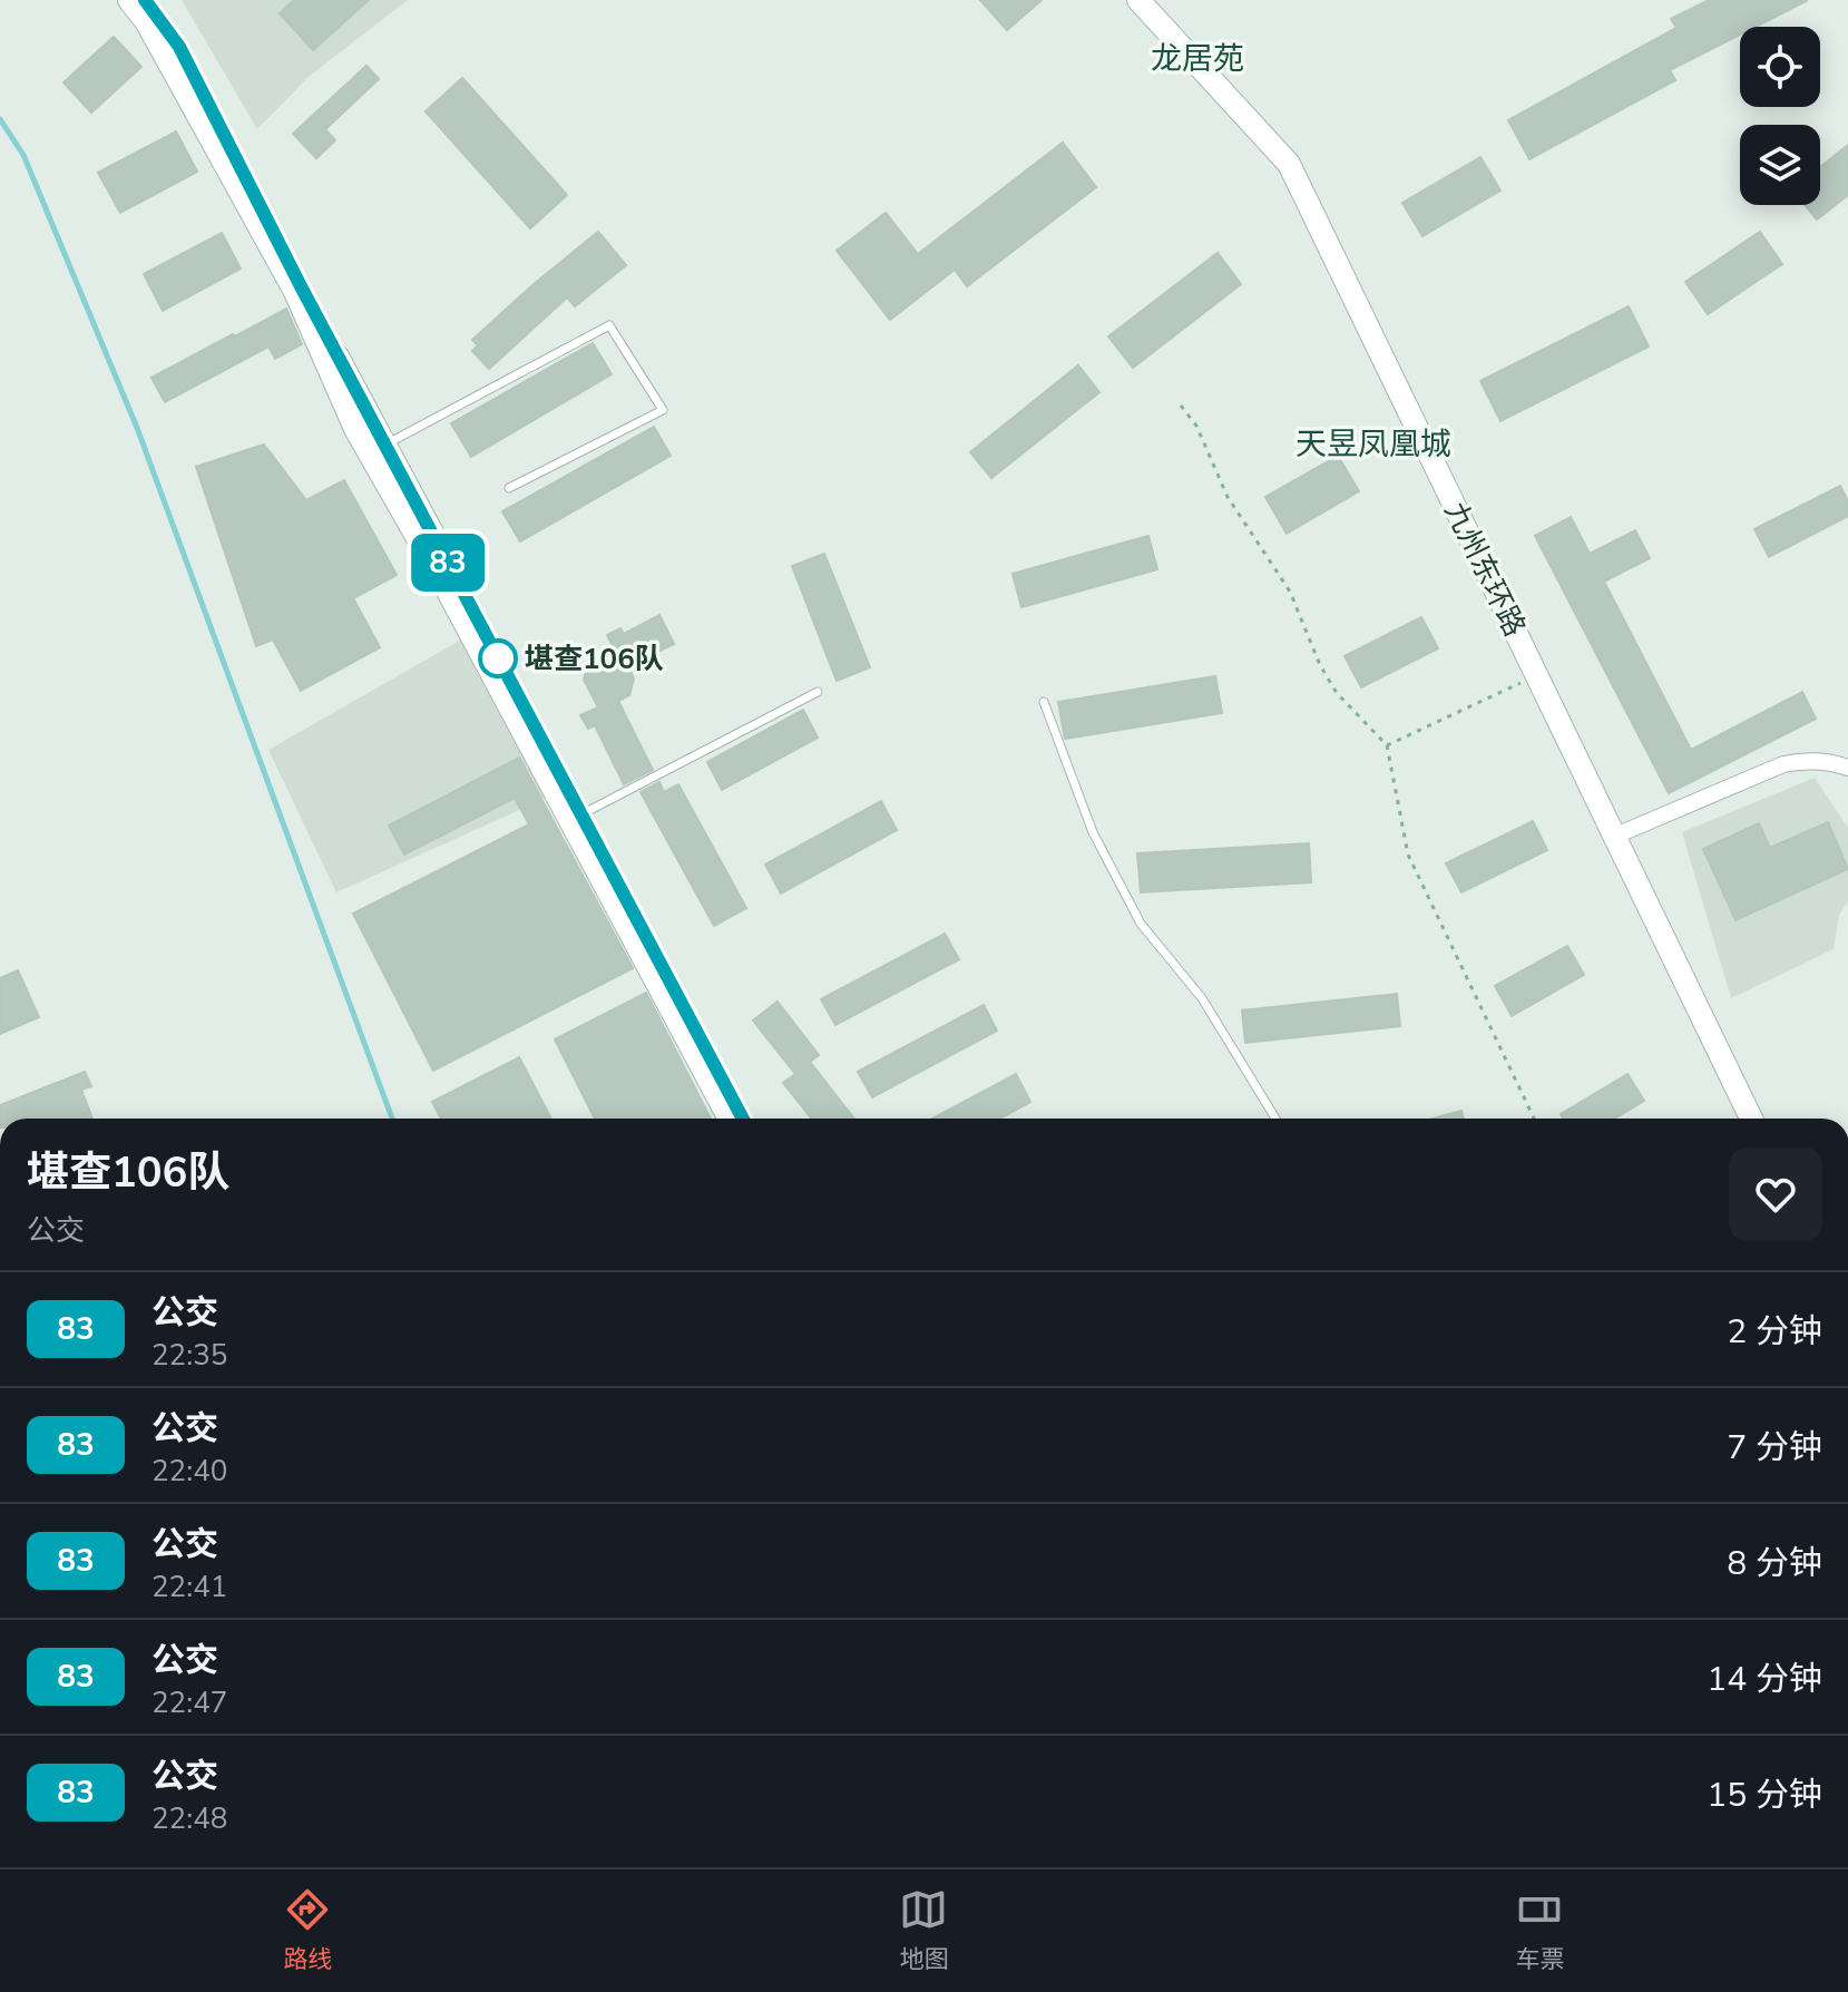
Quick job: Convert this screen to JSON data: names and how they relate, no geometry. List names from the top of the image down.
{
  "streets": {
    "main road": ["九州东环路"]
  },
  "districts": ["龙居苑", "天昱凤凰城"],
  "places": ["堪查106队"],
  "lines": ["bus line 83"],
  "page": {
    "on_map": "83",
    "heading": ["堪查106队", "公交"],
    "list": [
      {
        "mark": "83",
        "name": "公交",
        "note": "22:35",
        "value": "2 分钟"
      },
      {
        "mark": "83",
        "name": "公交",
        "note": "22:40",
        "value": "7 分钟"
      },
      {
        "mark": "83",
        "name": "公交",
        "note": "22:41",
        "value": "8 分钟"
      },
      {
        "mark": "83",
        "name": "公交",
        "note": "22:47",
        "value": "14 分钟"
      },
      {
        "mark": "83",
        "name": "公交",
        "note": "22:48",
        "value": "15 分钟"
      }
    ],
    "tabs": ["路线", "地图", "车票"]
  }
}
